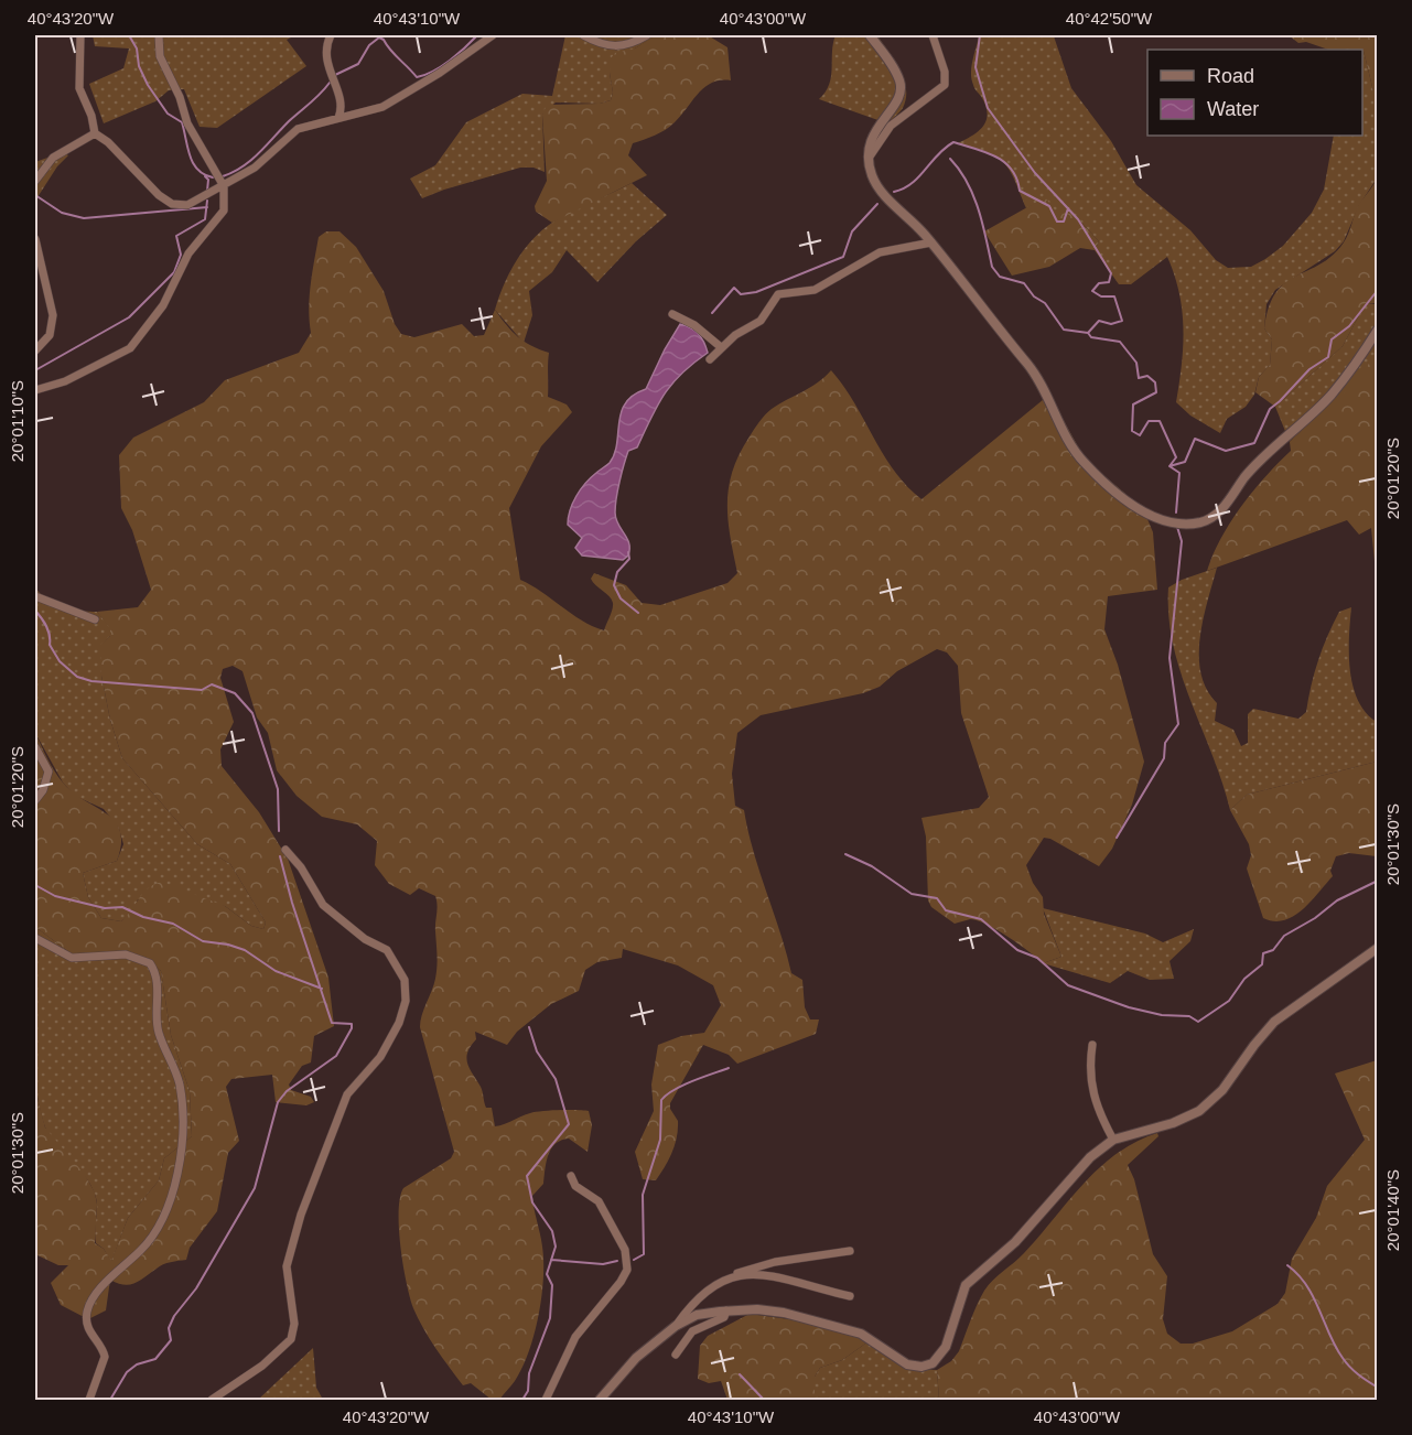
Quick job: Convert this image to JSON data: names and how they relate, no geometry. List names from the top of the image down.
{
  "legend": ["Road", "Water"],
  "coordinates": [
    "40°43'20\"W",
    "40°43'10\"W",
    "40°43'00\"W",
    "40°42'50\"W",
    "20°01'10\"S",
    "20°01'20\"S",
    "20°01'30\"S",
    "20°01'40\"S"
  ]
}
